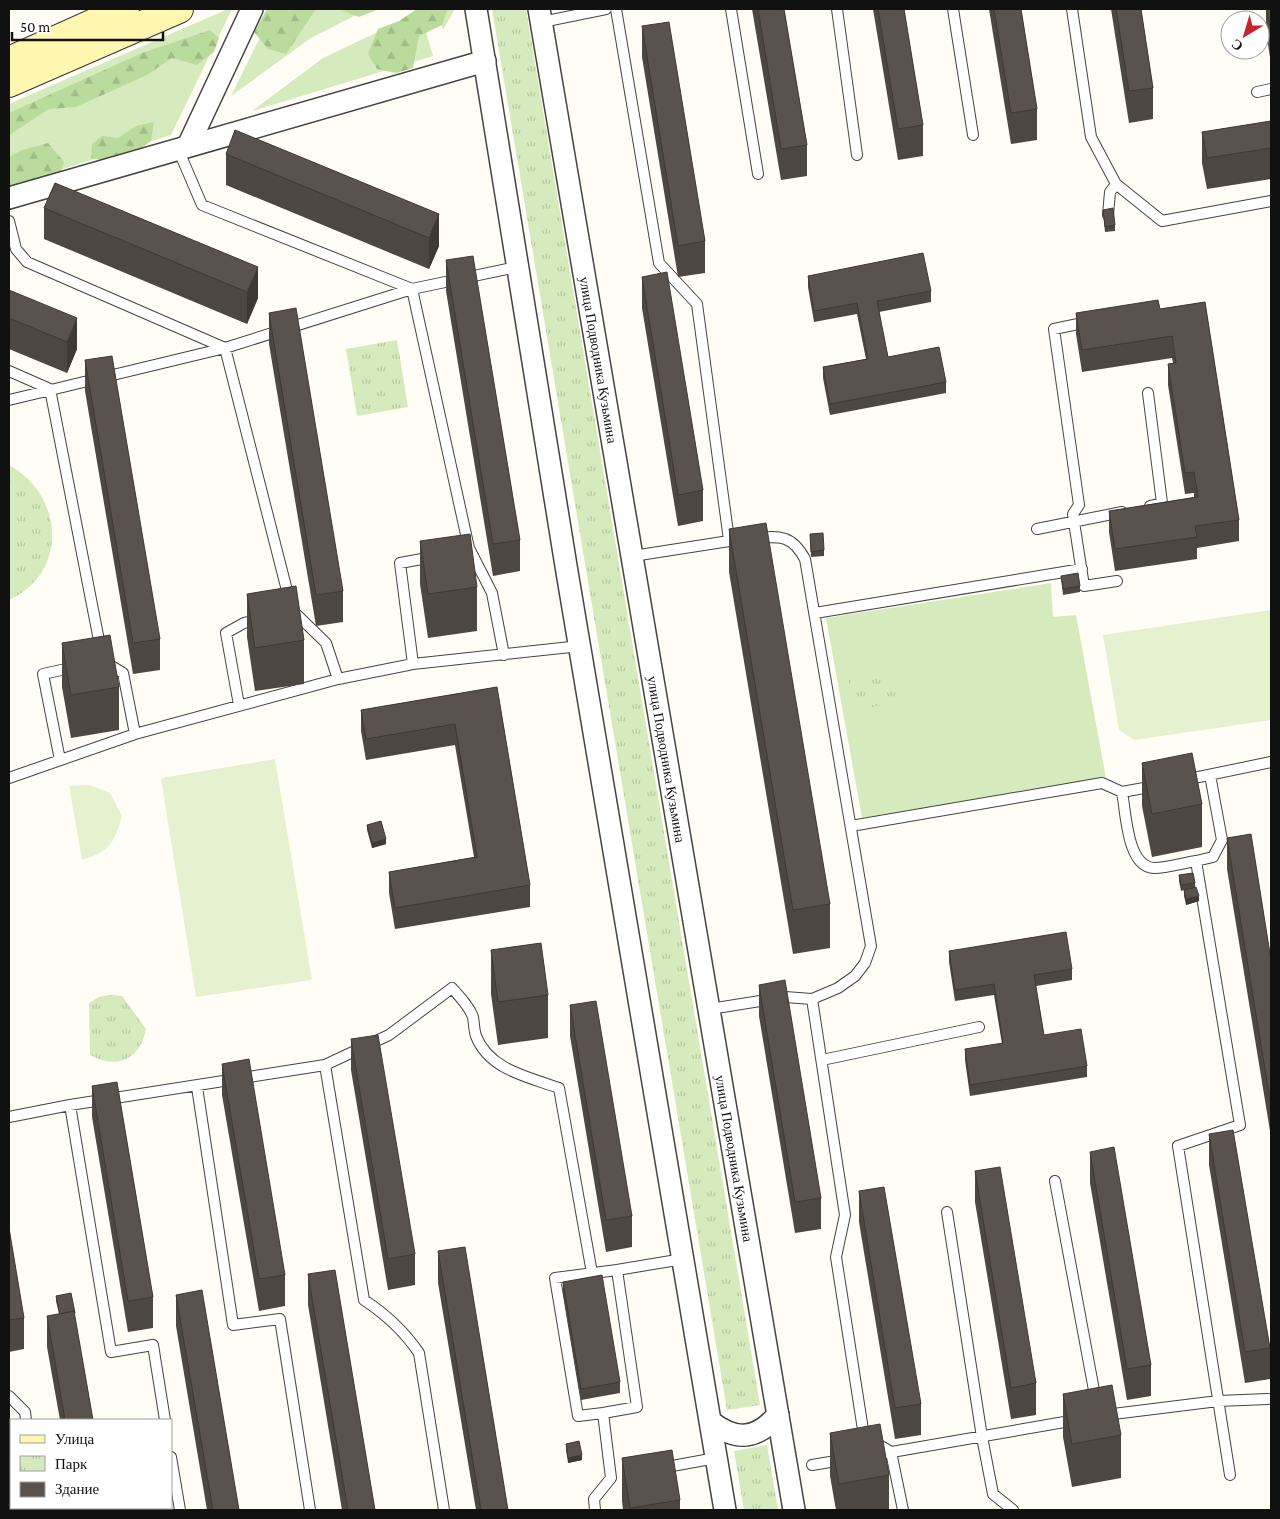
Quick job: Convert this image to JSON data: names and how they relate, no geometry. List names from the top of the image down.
{
  "streets": {
    "street": ["улица Подводника Кузьмина"]
  },
  "legend": ["Улица", "Парк", "Здание"],
  "scale_bar": "50 m",
  "north": "bottom left"
}
